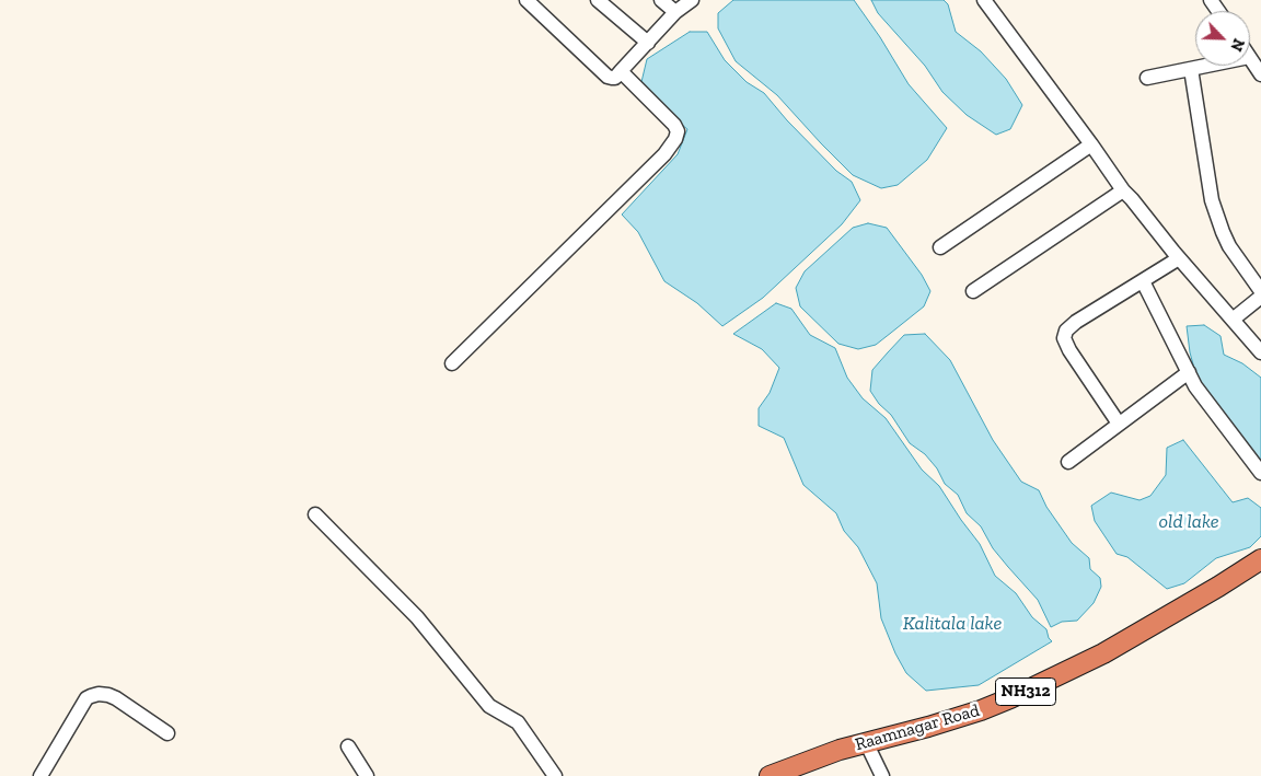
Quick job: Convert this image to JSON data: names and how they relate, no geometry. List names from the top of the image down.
{
  "streets": {
    "highway": ["NH312", "Raamnagar Road"]
  },
  "water": ["old lake", "Kalitala lake"],
  "north": "bottom right"
}
